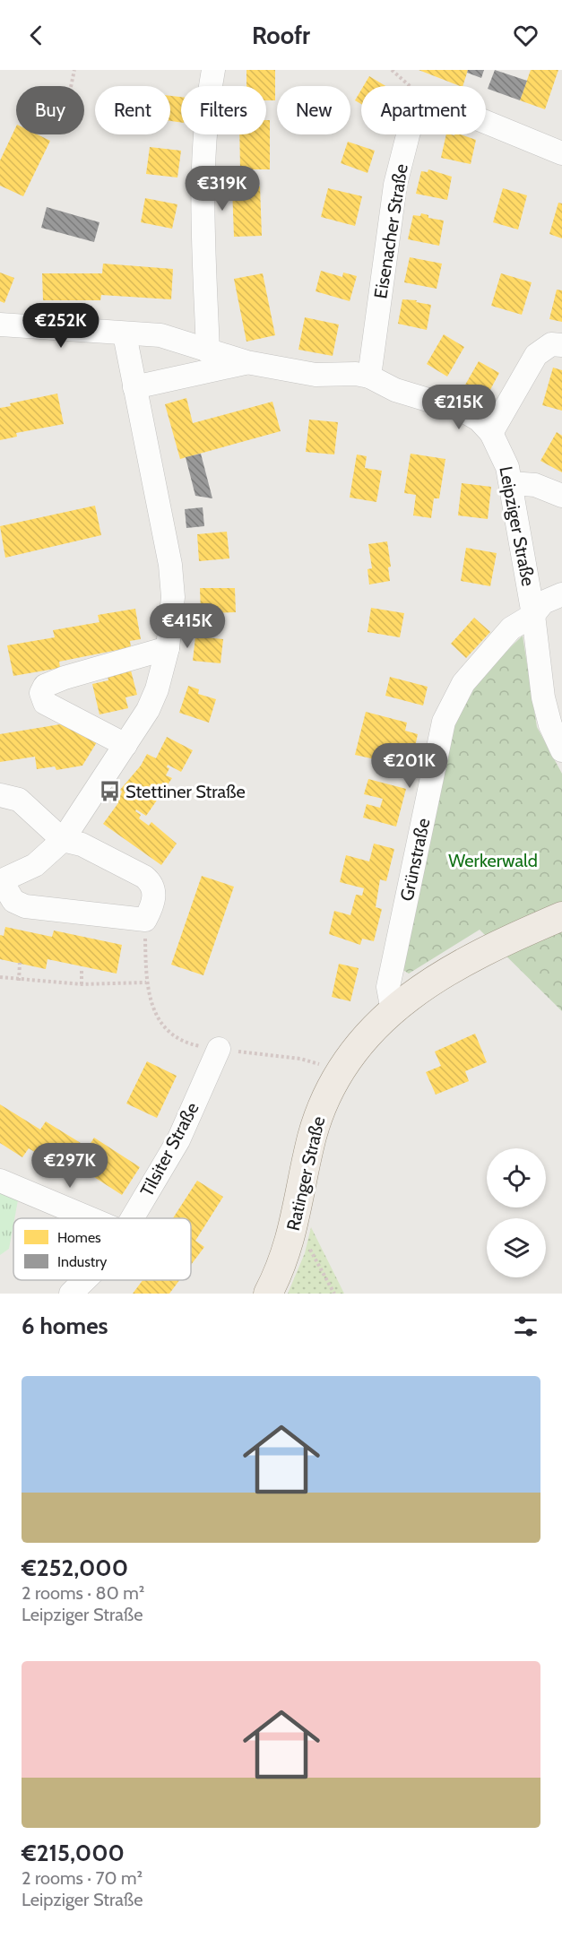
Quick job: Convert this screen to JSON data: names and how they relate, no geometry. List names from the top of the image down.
{
  "streets": {
    "main road": ["Ratinger Straße"],
    "street": [
      "Eisenacher Straße",
      "Leipziger Straße",
      "Grünstraße",
      "Tilsiter Straße"
    ]
  },
  "crossings": [
    ["Eisenacher Straße", "Leipziger Straße"],
    ["Leipziger Straße", "Grünstraße"],
    ["Grünstraße", "Ratinger Straße"]
  ],
  "parks": ["Werkerwald"],
  "places": {
    "bus stop": ["Stettiner Straße"]
  },
  "legend": ["Homes", "Industry"],
  "page": {
    "header": "Roofr",
    "chip": [
      "Buy",
      "Rent",
      "Filters",
      "New",
      "Apartment"
    ],
    "price": [
      "€319K",
      "€252K",
      "€215K",
      "€415K",
      "€201K",
      "€297K"
    ],
    "heading": "6 homes",
    "list": [
      {
        "name": "€252,000",
        "note": "2 rooms · 80 m² · Leipziger Straße"
      },
      {
        "name": "€215,000",
        "note": "2 rooms · 70 m² · Leipziger Straße"
      }
    ]
  }
}
